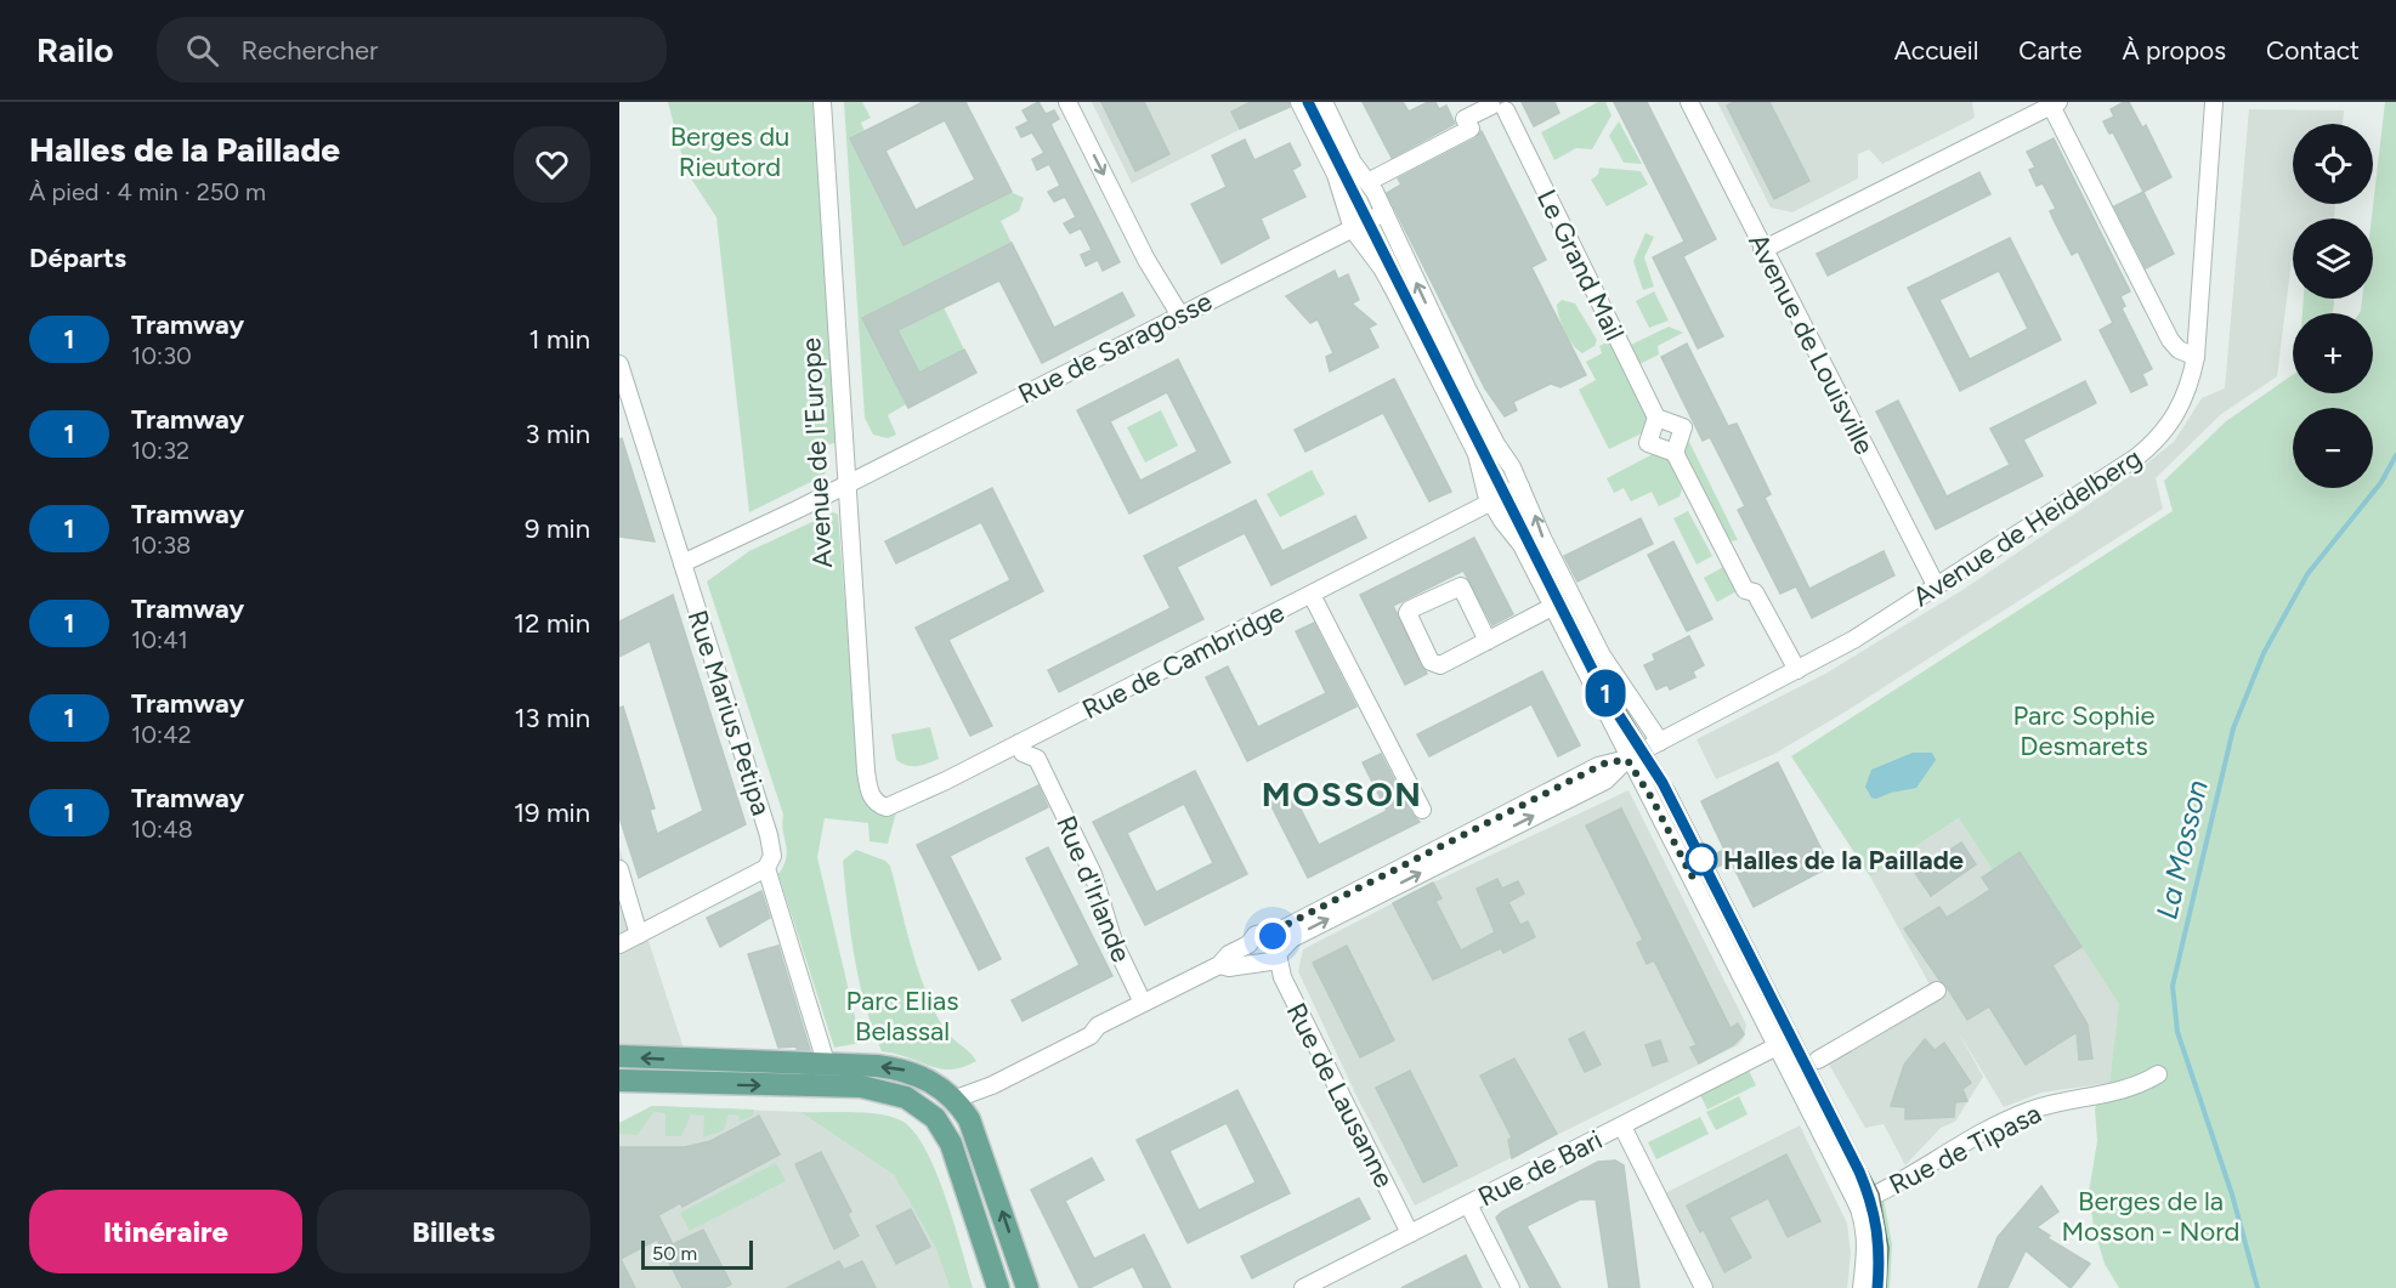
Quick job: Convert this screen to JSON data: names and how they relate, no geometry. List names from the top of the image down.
{
  "streets": {
    "street": [
      "Le Grand Mail",
      "Avenue de Louisville",
      "Rue de Saragosse",
      "Avenue de l'Europe",
      "Avenue de Heidelberg",
      "Rue de Cambridge",
      "Rue Marius Petipa",
      "Rue d'Irlande",
      "Rue de Lausanne",
      "Rue de Tipasa",
      "Rue de Bari"
    ]
  },
  "crossings": [
    ["Le Grand Mail", "Avenue de Heidelberg"],
    ["Avenue de Louisville", "Avenue de Heidelberg"],
    ["Rue de Saragosse", "Avenue de l'Europe"],
    ["Rue de Saragosse", "Rue Marius Petipa"],
    ["Avenue de l'Europe", "Rue de Cambridge"],
    ["Rue de Cambridge", "Rue d'Irlande"],
    ["Rue de Lausanne", "Rue de Bari"]
  ],
  "districts": ["MOSSON"],
  "water": ["La Mosson"],
  "parks": [
    "Berges du Rieutord",
    "Parc Sophie Desmarets",
    "Parc Elias Belassal",
    "Berges de la Mosson - Nord"
  ],
  "places": ["Halles de la Paillade"],
  "lines": ["tram line 1"],
  "scale_bar": "50 m",
  "page": {
    "header": "Railo",
    "search": "Rechercher",
    "nav": [
      "Accueil",
      "Carte",
      "À propos",
      "Contact"
    ],
    "heading": [
      ["Halles de la Paillade", "À pied · 4 min · 250 m"],
      "Départs"
    ],
    "on_map": "1",
    "map_buttons": ["+", "−"],
    "list": [
      {
        "mark": "1",
        "name": "Tramway",
        "note": "10:30",
        "value": "1 min"
      },
      {
        "mark": "1",
        "name": "Tramway",
        "note": "10:32",
        "value": "3 min"
      },
      {
        "mark": "1",
        "name": "Tramway",
        "note": "10:38",
        "value": "9 min"
      },
      {
        "mark": "1",
        "name": "Tramway",
        "note": "10:41",
        "value": "12 min"
      },
      {
        "mark": "1",
        "name": "Tramway",
        "note": "10:42",
        "value": "13 min"
      },
      {
        "mark": "1",
        "name": "Tramway",
        "note": "10:48",
        "value": "19 min"
      }
    ],
    "buttons": ["Itinéraire", "Billets"],
    "scale": "50 m"
  }
}
